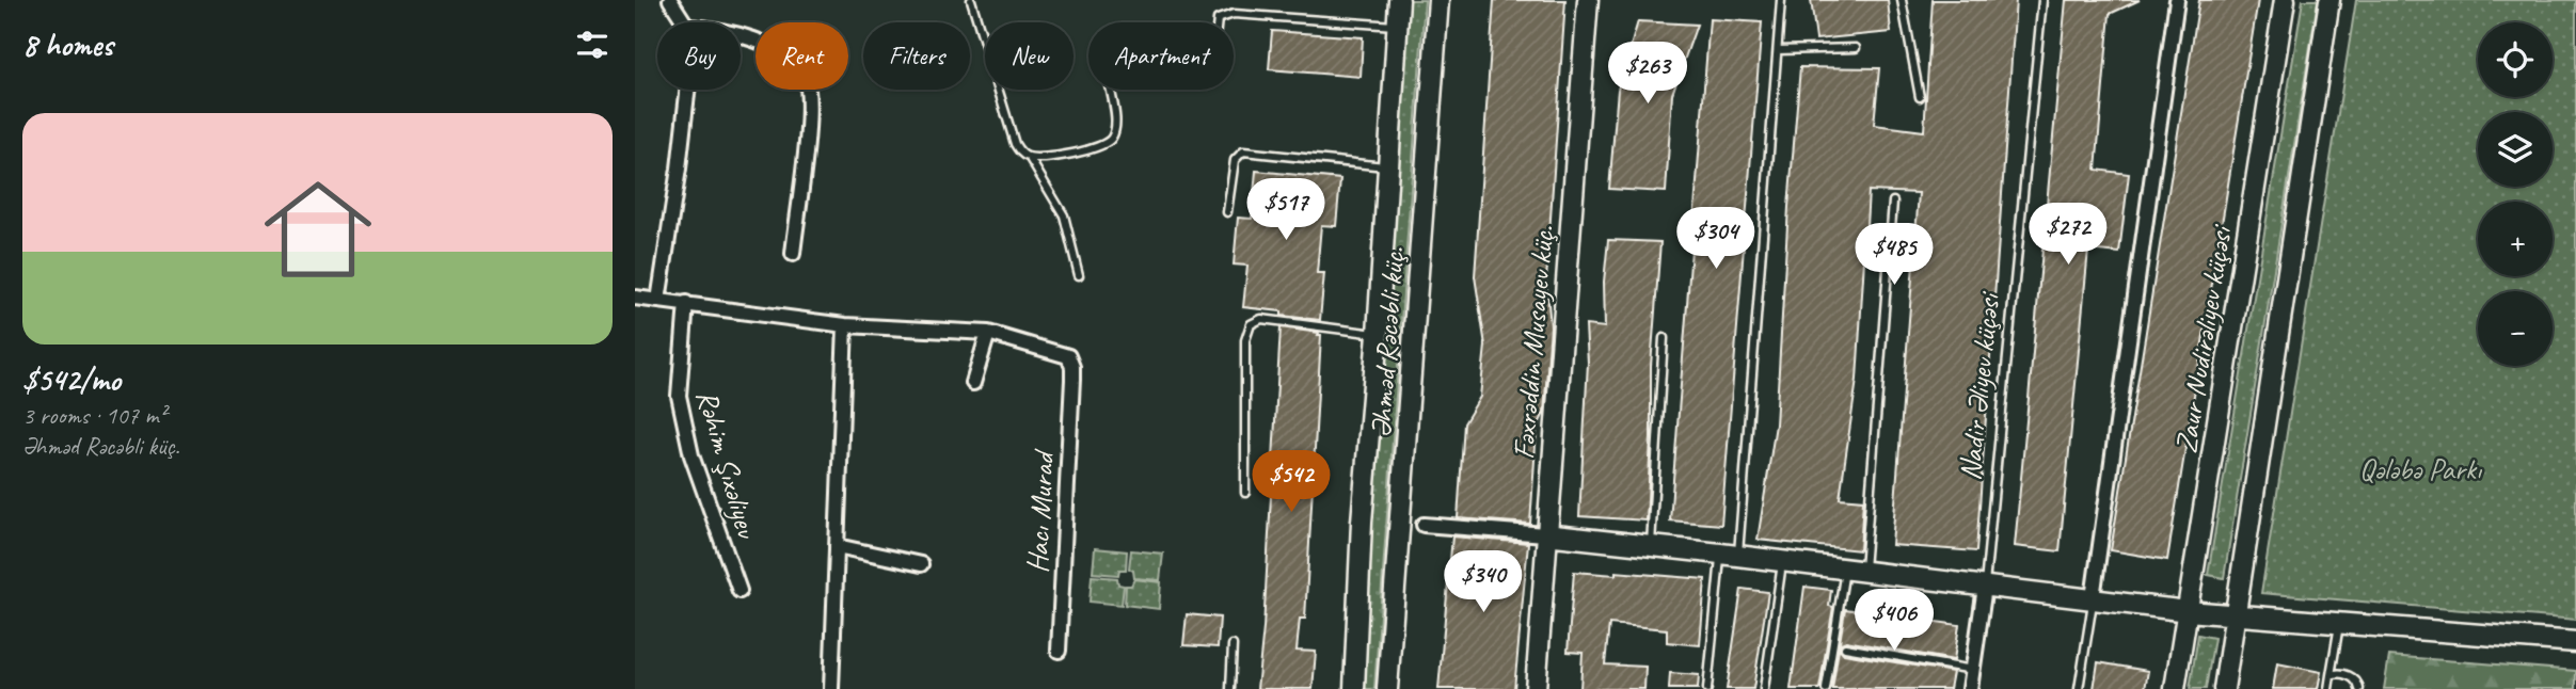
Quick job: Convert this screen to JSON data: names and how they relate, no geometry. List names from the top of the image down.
{
  "streets": {
    "street": [
      "Zaur Nudirəliyev küçəsi",
      "Əhməd Rəcəbli küç.",
      "Fəxrəddin Musayev küç.",
      "Nadir Əliyev küçəsi",
      "Rəhim Şıxəliyev",
      "Hacı Murad"
    ]
  },
  "parks": ["Qələbə Parkı"],
  "page": {
    "heading": "8 homes",
    "map_buttons": ["+", "−"],
    "chip": [
      "Buy",
      "Rent",
      "Filters",
      "New",
      "Apartment"
    ],
    "price": [
      "$263",
      "$517",
      "$272",
      "$304",
      "$485",
      "$542",
      "$340",
      "$406"
    ],
    "list": [
      {
        "name": "$542/mo",
        "note": "3 rooms · 107 m² · Əhməd Rəcəbli küç."
      }
    ]
  }
}
